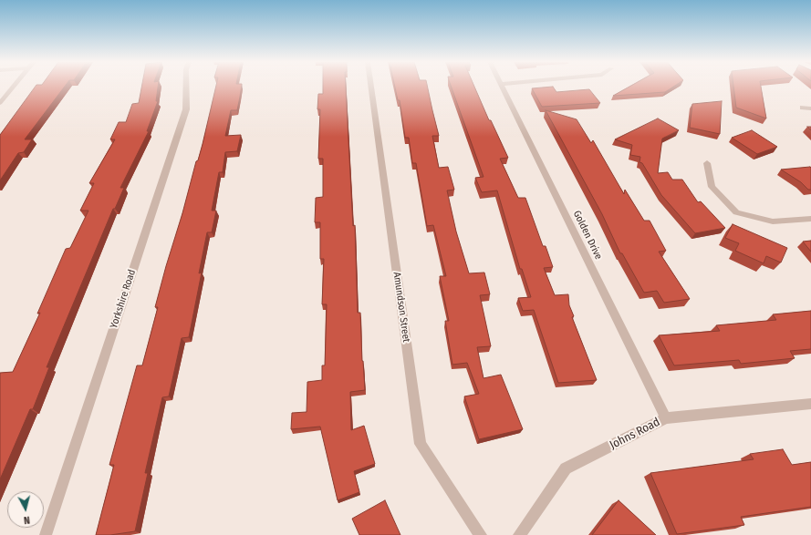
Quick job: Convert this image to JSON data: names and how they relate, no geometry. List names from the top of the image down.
{
  "streets": {
    "street": [
      "Golden Drive",
      "Yorkshire Road",
      "Amundson Street",
      "Johns Road"
    ]
  },
  "crossings": [
    ["Golden Drive", "Johns Road"]
  ],
  "north": "bottom"
}
